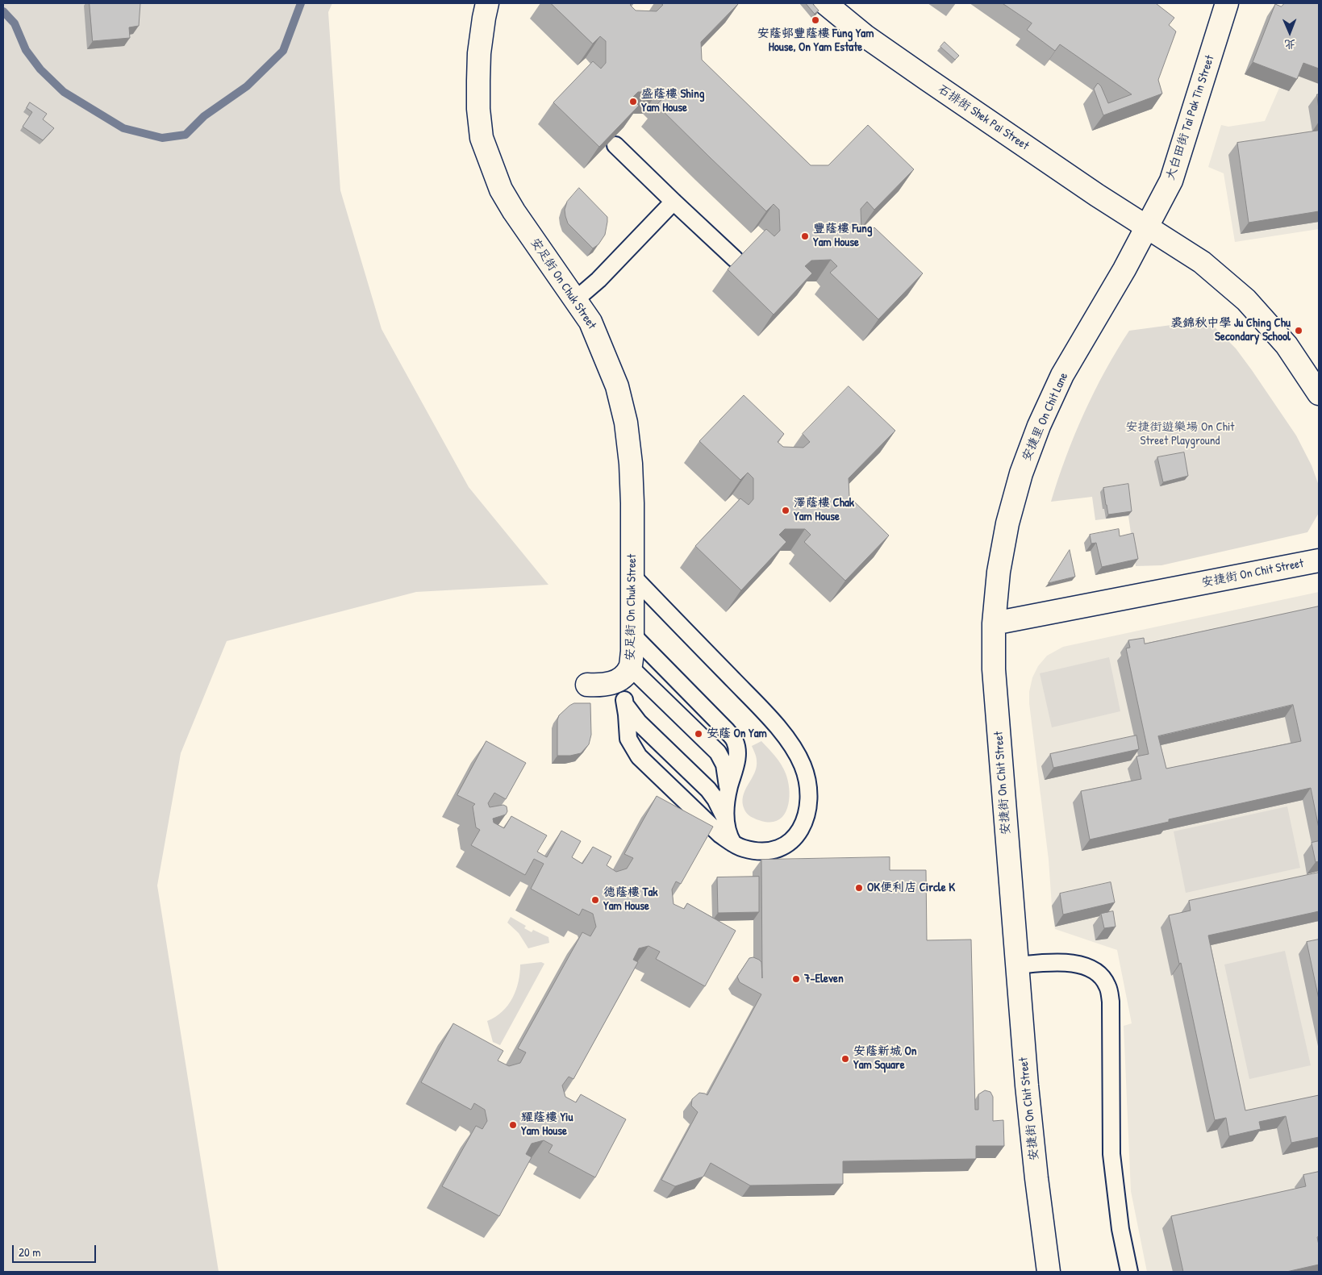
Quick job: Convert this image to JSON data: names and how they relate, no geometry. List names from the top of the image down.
{
  "streets": {
    "street": [
      "石排街 Shek Pai Street",
      "大白田街 Tai Pak Tin Street",
      "安足街 On Chuk Street",
      "安捷里 On Chit Lane",
      "安捷街 On Chit Street"
    ]
  },
  "crossings": [
    ["石排街 Shek Pai Street", "大白田街 Tai Pak Tin Street"],
    ["石排街 Shek Pai Street", "安捷里 On Chit Lane"],
    ["大白田街 Tai Pak Tin Street", "安捷里 On Chit Lane"],
    ["安捷里 On Chit Lane", "安捷街 On Chit Street"]
  ],
  "parks": ["安捷街遊樂場 On Chit Street Playground"],
  "places": [
    "安蔭邨豐蔭樓 Fung Yam House, On Yam Estate",
    "盛蔭樓 Shing Yam House",
    "豐蔭樓 Fung Yam House",
    "裘錦秋中學 Ju Ching Chu Secondary School",
    "澤蔭樓 Chak Yam House",
    "安蔭 On Yam",
    "OK便利店 Circle K",
    "德蔭樓 Tak Yam House",
    "7-Eleven",
    "安蔭新城 On Yam Square",
    "耀蔭樓 Yiu Yam House"
  ],
  "scale_bar": "20 m",
  "north": "bottom"
}
